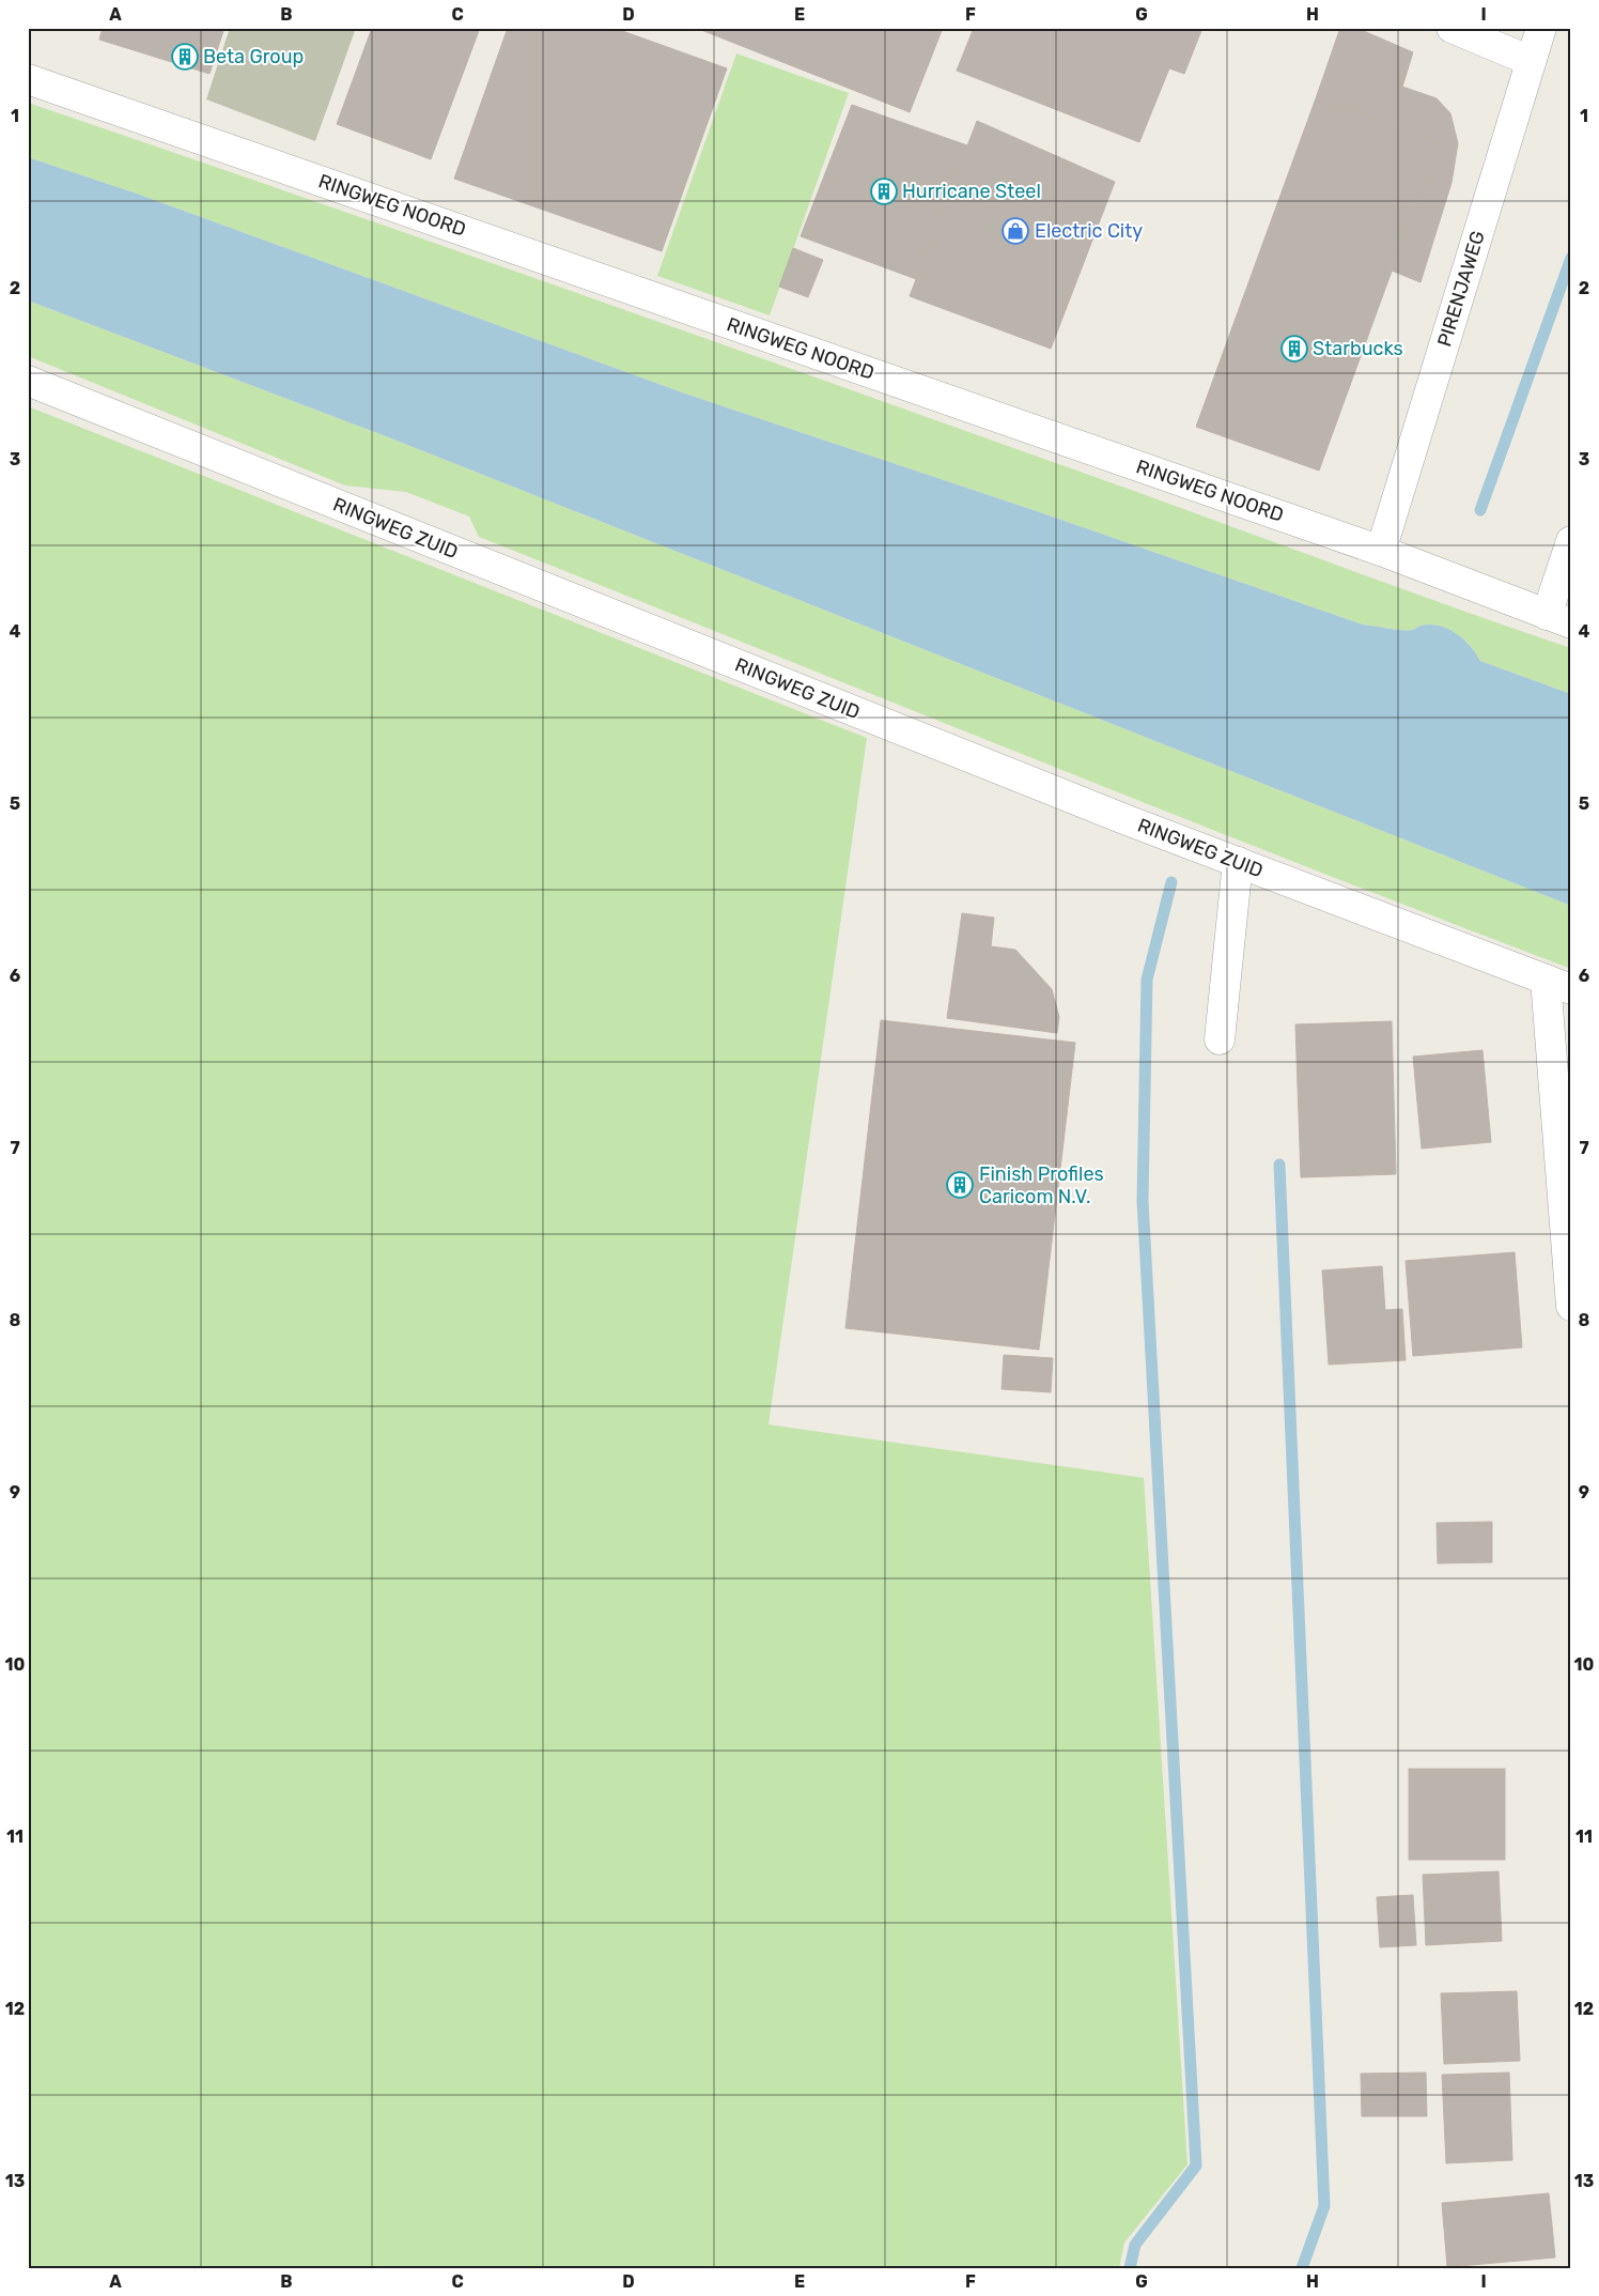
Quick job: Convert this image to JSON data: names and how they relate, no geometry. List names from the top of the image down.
{
  "streets": {
    "street": ["RINGWEG NOORD", "PIRENJAWEG", "RINGWEG ZUID"]
  },
  "crossings": [
    ["RINGWEG NOORD", "PIRENJAWEG"]
  ],
  "places": {
    "building": [
      "Beta Group",
      "Hurricane Steel",
      "Starbucks",
      "Finish Profiles Caricom N.V."
    ],
    "shop": ["Electric City"]
  },
  "grid": {
    "columns": [
      "A",
      "B",
      "C",
      "D",
      "E",
      "F",
      "G",
      "H",
      "I"
    ],
    "rows": [
      "1",
      "2",
      "3",
      "4",
      "5",
      "6",
      "7",
      "8",
      "9",
      "10",
      "11",
      "12",
      "13"
    ]
  }
}
